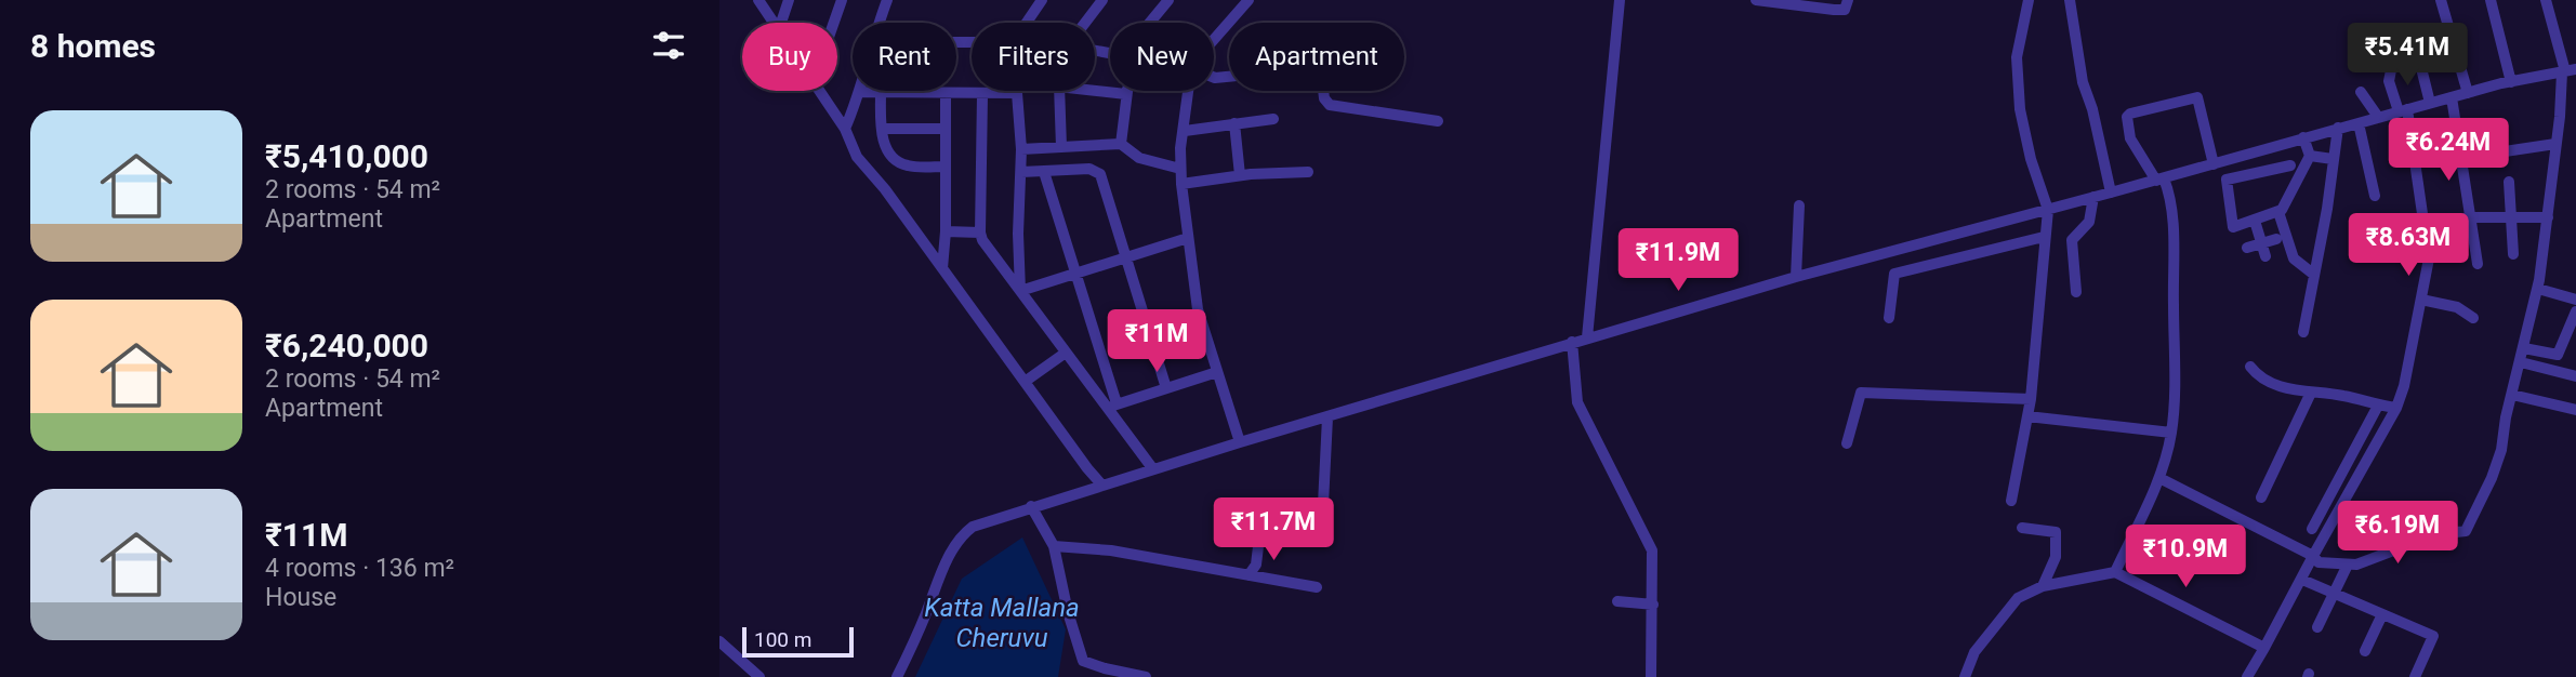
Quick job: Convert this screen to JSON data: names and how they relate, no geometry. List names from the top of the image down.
{
  "water": ["Katta Mallana Cheruvu"],
  "scale_bar": "100 m",
  "page": {
    "heading": "8 homes",
    "price": [
      "₹5.41M",
      "₹6.24M",
      "₹8.63M",
      "₹11.9M",
      "₹11M",
      "₹11.7M",
      "₹6.19M",
      "₹10.9M"
    ],
    "chip": [
      "Buy",
      "Rent",
      "Filters",
      "New",
      "Apartment"
    ],
    "list": [
      {
        "name": "₹5,410,000",
        "note": "2 rooms · 54 m² · Apartment"
      },
      {
        "name": "₹6,240,000",
        "note": "2 rooms · 54 m² · Apartment"
      },
      {
        "name": "₹11M",
        "note": "4 rooms · 136 m² · House"
      }
    ],
    "scale": "100 m"
  }
}
